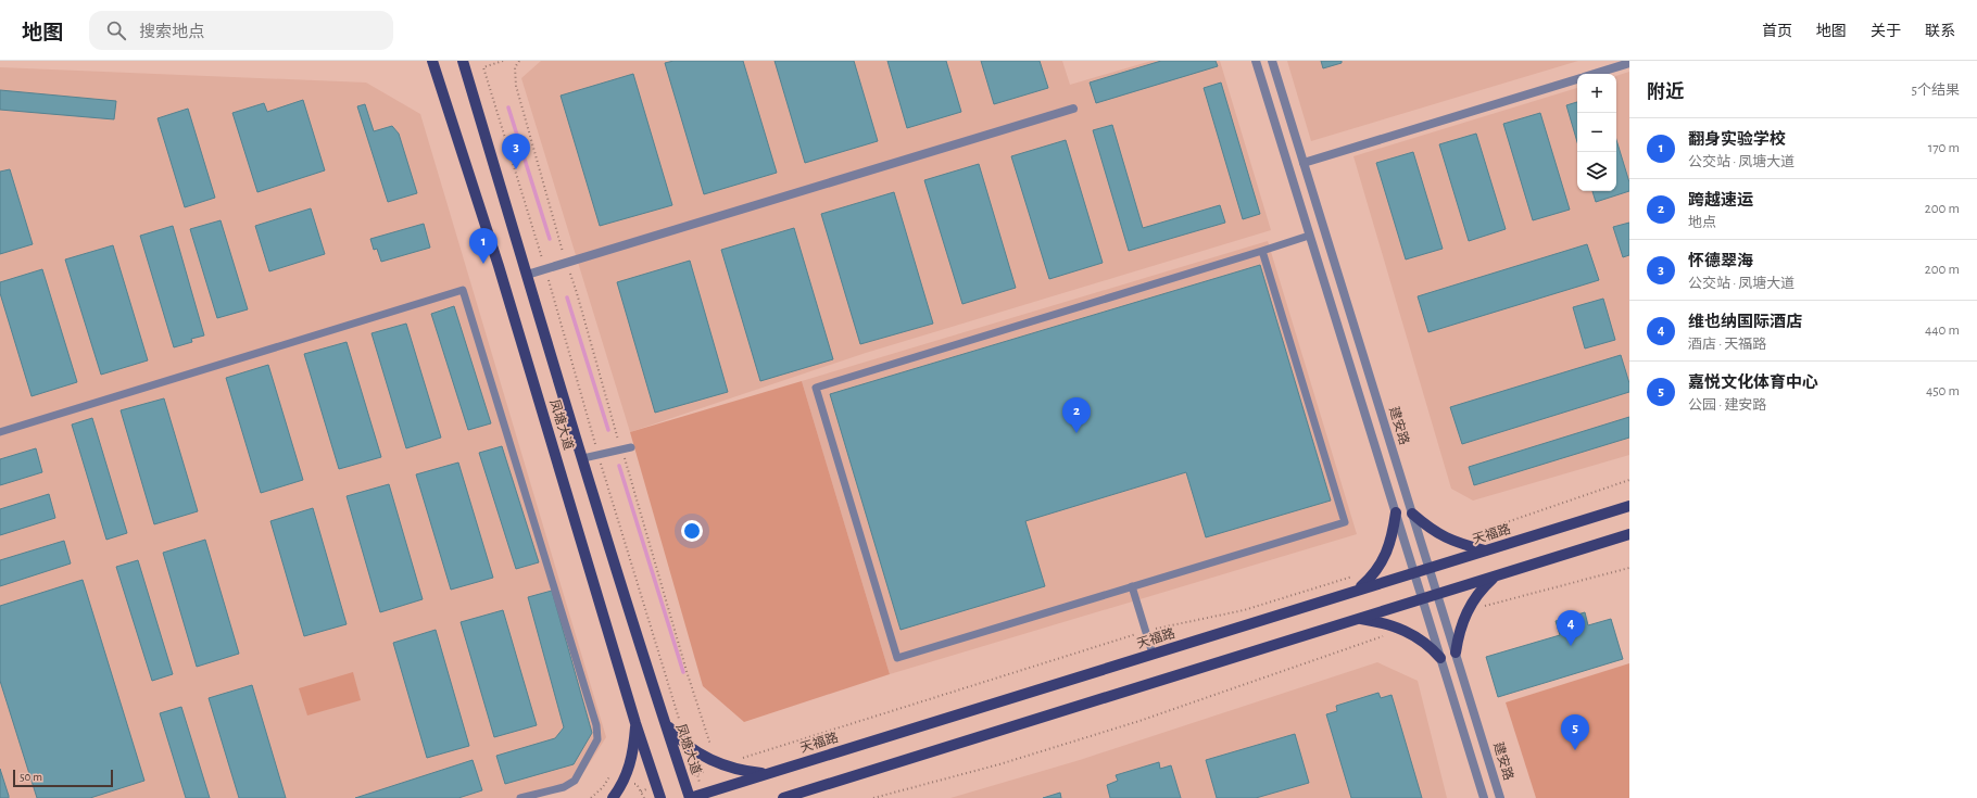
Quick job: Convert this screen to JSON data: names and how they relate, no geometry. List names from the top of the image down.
{
  "streets": {
    "main road": ["凤塘大道", "天福路"],
    "street": ["建安路"]
  },
  "crossings": [
    ["凤塘大道", "天福路"],
    ["建安路", "天福路"]
  ],
  "scale_bar": "50 m",
  "page": {
    "header": "地图",
    "search": "搜索地点",
    "nav": [
      "首页",
      "地图",
      "关于",
      "联系"
    ],
    "heading": ["附近", "5个结果"],
    "map_buttons": ["+", "−"],
    "list": [
      {
        "mark": "1",
        "name": "翻身实验学校",
        "note": "公交站 · 凤塘大道",
        "value": "170 m"
      },
      {
        "mark": "2",
        "name": "跨越速运",
        "note": "地点",
        "value": "200 m"
      },
      {
        "mark": "3",
        "name": "怀德翠海",
        "note": "公交站 · 凤塘大道",
        "value": "200 m"
      },
      {
        "mark": "4",
        "name": "维也纳国际酒店",
        "note": "酒店 · 天福路",
        "value": "440 m"
      },
      {
        "mark": "5",
        "name": "嘉悦文化体育中心",
        "note": "公园 · 建安路",
        "value": "450 m"
      }
    ],
    "pins": [
      "3",
      "1",
      "2",
      "4",
      "5"
    ],
    "scale": "50 m"
  }
}
